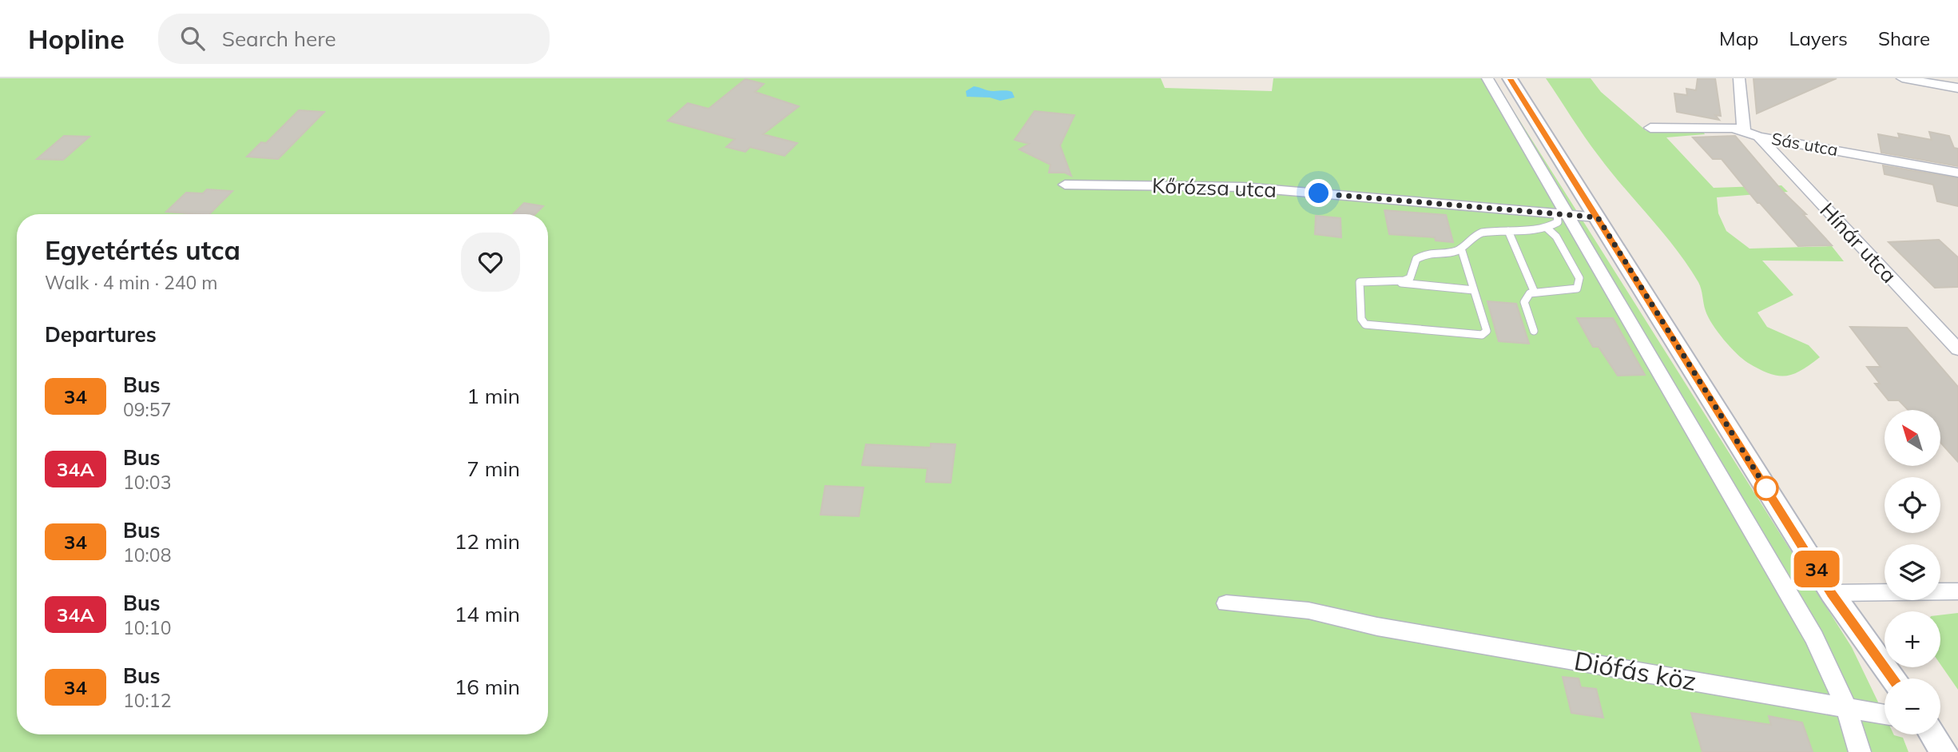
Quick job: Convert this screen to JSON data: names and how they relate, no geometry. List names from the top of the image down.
{
  "streets": {
    "street": [
      "Sás utca",
      "Kőrózsa utca",
      "Hínár utca",
      "Diófás köz"
    ]
  },
  "crossings": [
    ["Sás utca", "Hínár utca"]
  ],
  "lines": ["bus line 34"],
  "north": "top left",
  "page": {
    "header": "Hopline",
    "search": "Search here",
    "nav": ["Map", "Layers", "Share"],
    "on_map": "34",
    "heading": [
      ["Egyetértés utca", "Walk · 4 min · 240 m"],
      "Departures"
    ],
    "list": [
      {
        "mark": "34",
        "name": "Bus",
        "note": "09:57",
        "value": "1 min"
      },
      {
        "mark": "34A",
        "name": "Bus",
        "note": "10:03",
        "value": "7 min"
      },
      {
        "mark": "34",
        "name": "Bus",
        "note": "10:08",
        "value": "12 min"
      },
      {
        "mark": "34A",
        "name": "Bus",
        "note": "10:10",
        "value": "14 min"
      },
      {
        "mark": "34",
        "name": "Bus",
        "note": "10:12",
        "value": "16 min"
      }
    ],
    "map_buttons": ["+", "−"]
  }
}
